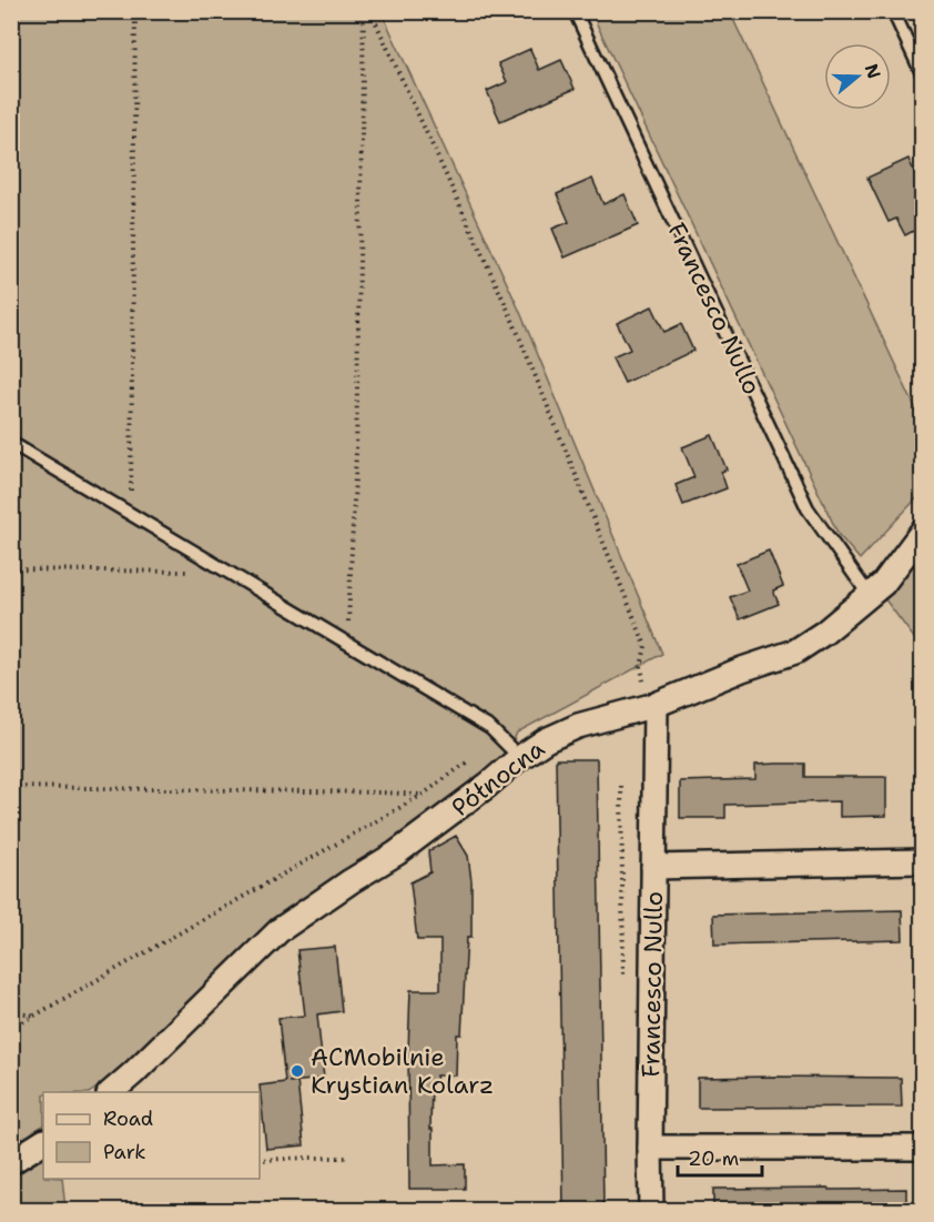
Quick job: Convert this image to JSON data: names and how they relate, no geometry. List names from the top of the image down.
{
  "streets": {
    "street": ["Francesco Nullo", "Północna"]
  },
  "crossings": [
    ["Francesco Nullo", "Północna"]
  ],
  "places": ["ACMobilnie Krystian Kolarz"],
  "legend": ["Road", "Park"],
  "scale_bar": "20 m",
  "north": "right"
}
